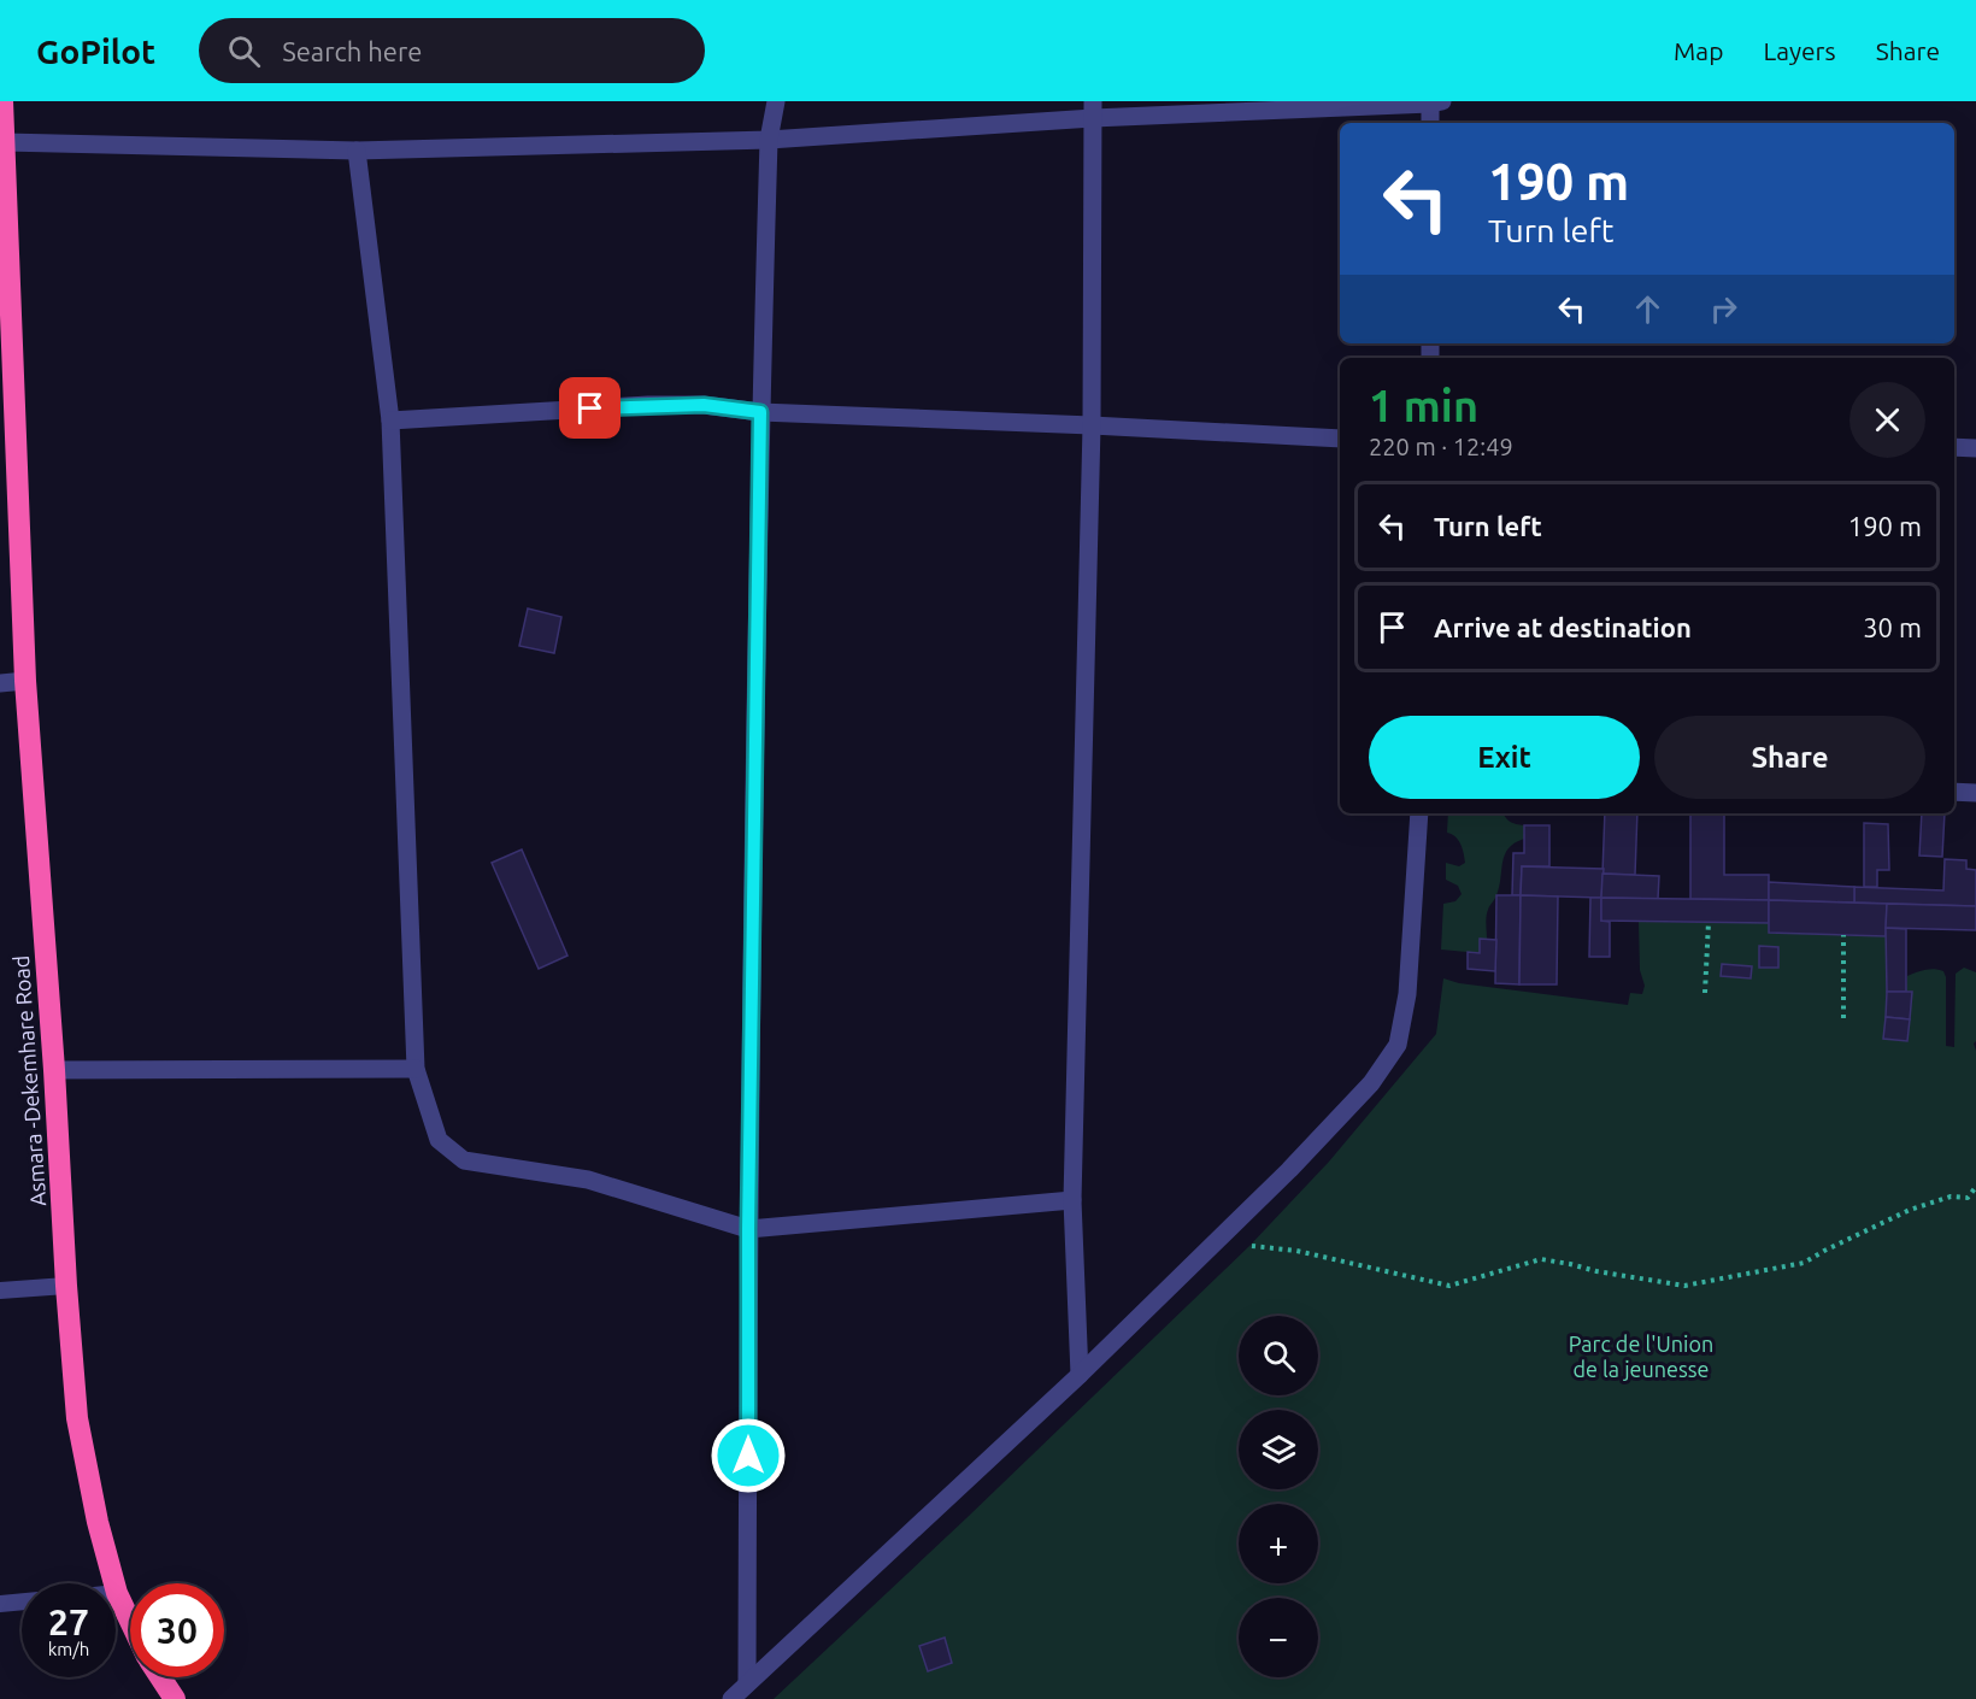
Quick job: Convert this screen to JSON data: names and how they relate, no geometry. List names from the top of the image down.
{
  "streets": {
    "highway": ["Asmara -Dekemhare Road"]
  },
  "parks": ["Parc de l'Union de la jeunesse"],
  "page": {
    "header": "GoPilot",
    "search": "Search here",
    "nav": ["Map", "Layers", "Share"],
    "turn": ["190 m", "Turn left"],
    "heading": ["1 min", "220 m · 12:49"],
    "list": [
      {
        "name": "Turn left",
        "value": "190 m"
      },
      {
        "name": "Arrive at destination",
        "value": "30 m"
      }
    ],
    "buttons": ["Exit", "Share"],
    "map_buttons": ["+", "−"],
    "speed": "27 km/h",
    "limit": "30"
  }
}
